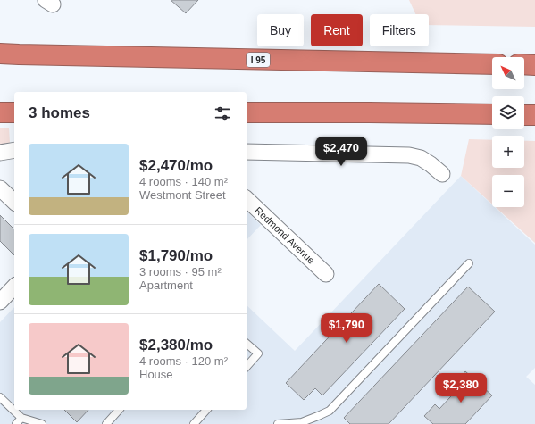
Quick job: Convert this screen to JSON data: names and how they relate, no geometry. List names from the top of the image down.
{
  "streets": {
    "highway": ["I 95"],
    "street": ["Redmond Avenue"]
  },
  "north": "top left",
  "page": {
    "chip": ["Buy", "Rent", "Filters"],
    "map_buttons": ["+", "−"],
    "heading": "3 homes",
    "list": [
      {
        "name": "$2,470/mo",
        "note": "4 rooms · 140 m² · Westmont Street"
      },
      {
        "name": "$1,790/mo",
        "note": "3 rooms · 95 m² · Apartment"
      },
      {
        "name": "$2,380/mo",
        "note": "4 rooms · 120 m² · House"
      }
    ],
    "price": ["$2,470", "$1,790", "$2,380"]
  }
}
